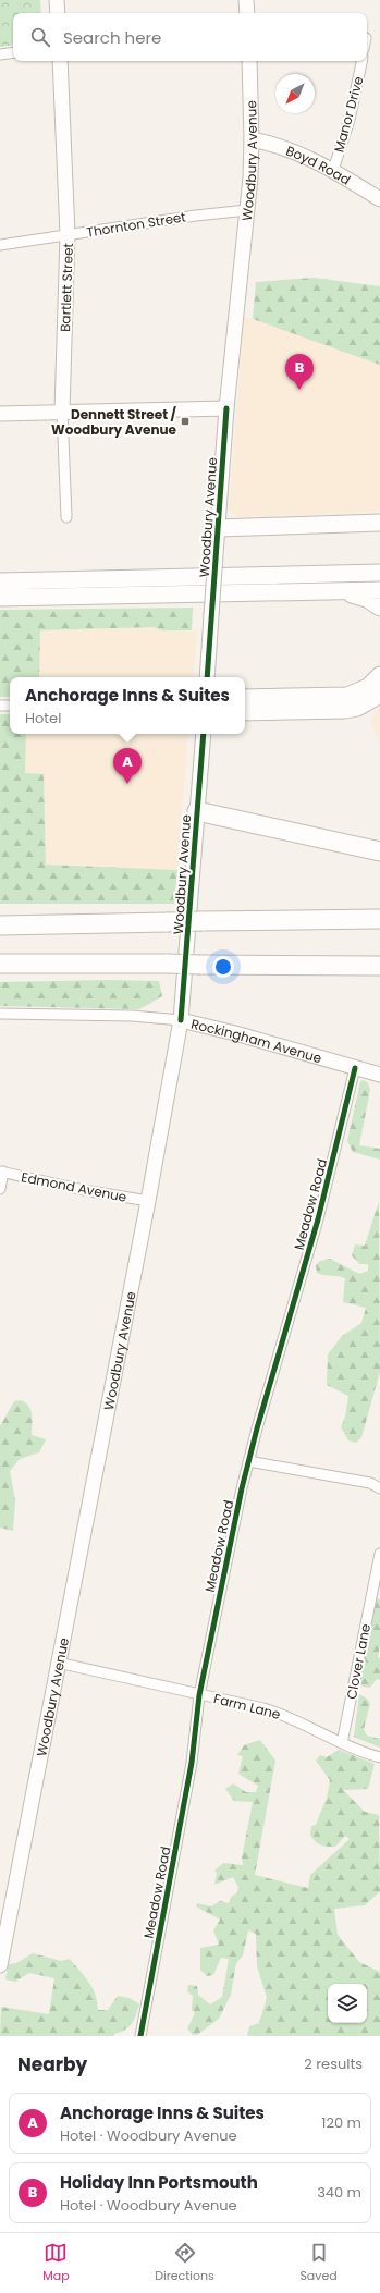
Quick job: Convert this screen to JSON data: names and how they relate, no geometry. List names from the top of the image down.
{
  "streets": {
    "street": [
      "Manor Drive",
      "Woodbury Avenue",
      "Boyd Road",
      "Thornton Street",
      "Bartlett Street",
      "Rockingham Avenue",
      "Edmond Avenue",
      "Meadow Road",
      "Clover Lane",
      "Farm Lane"
    ]
  },
  "crossings": [
    ["Manor Drive", "Boyd Road"],
    ["Woodbury Avenue", "Boyd Road"],
    ["Woodbury Avenue", "Thornton Street"],
    ["Woodbury Avenue", "Rockingham Avenue"],
    ["Woodbury Avenue", "Edmond Avenue"],
    ["Woodbury Avenue", "Farm Lane"],
    ["Thornton Street", "Bartlett Street"],
    ["Rockingham Avenue", "Meadow Road"],
    ["Meadow Road", "Farm Lane"],
    ["Clover Lane", "Farm Lane"]
  ],
  "places": {
    "transit": ["Dennett Street / Woodbury Avenue"]
  },
  "north": "bottom left",
  "page": {
    "search": "Search here",
    "pins": ["B", "A"],
    "popup": ["Anchorage Inns & Suites", "Hotel"],
    "heading": ["Nearby", "2 results"],
    "list": [
      {
        "mark": "A",
        "name": "Anchorage Inns & Suites",
        "note": "Hotel · Woodbury Avenue",
        "value": "120 m"
      },
      {
        "mark": "B",
        "name": "Holiday Inn Portsmouth",
        "note": "Hotel · Woodbury Avenue",
        "value": "340 m"
      }
    ],
    "nav": ["Map", "Directions", "Saved"]
  }
}
